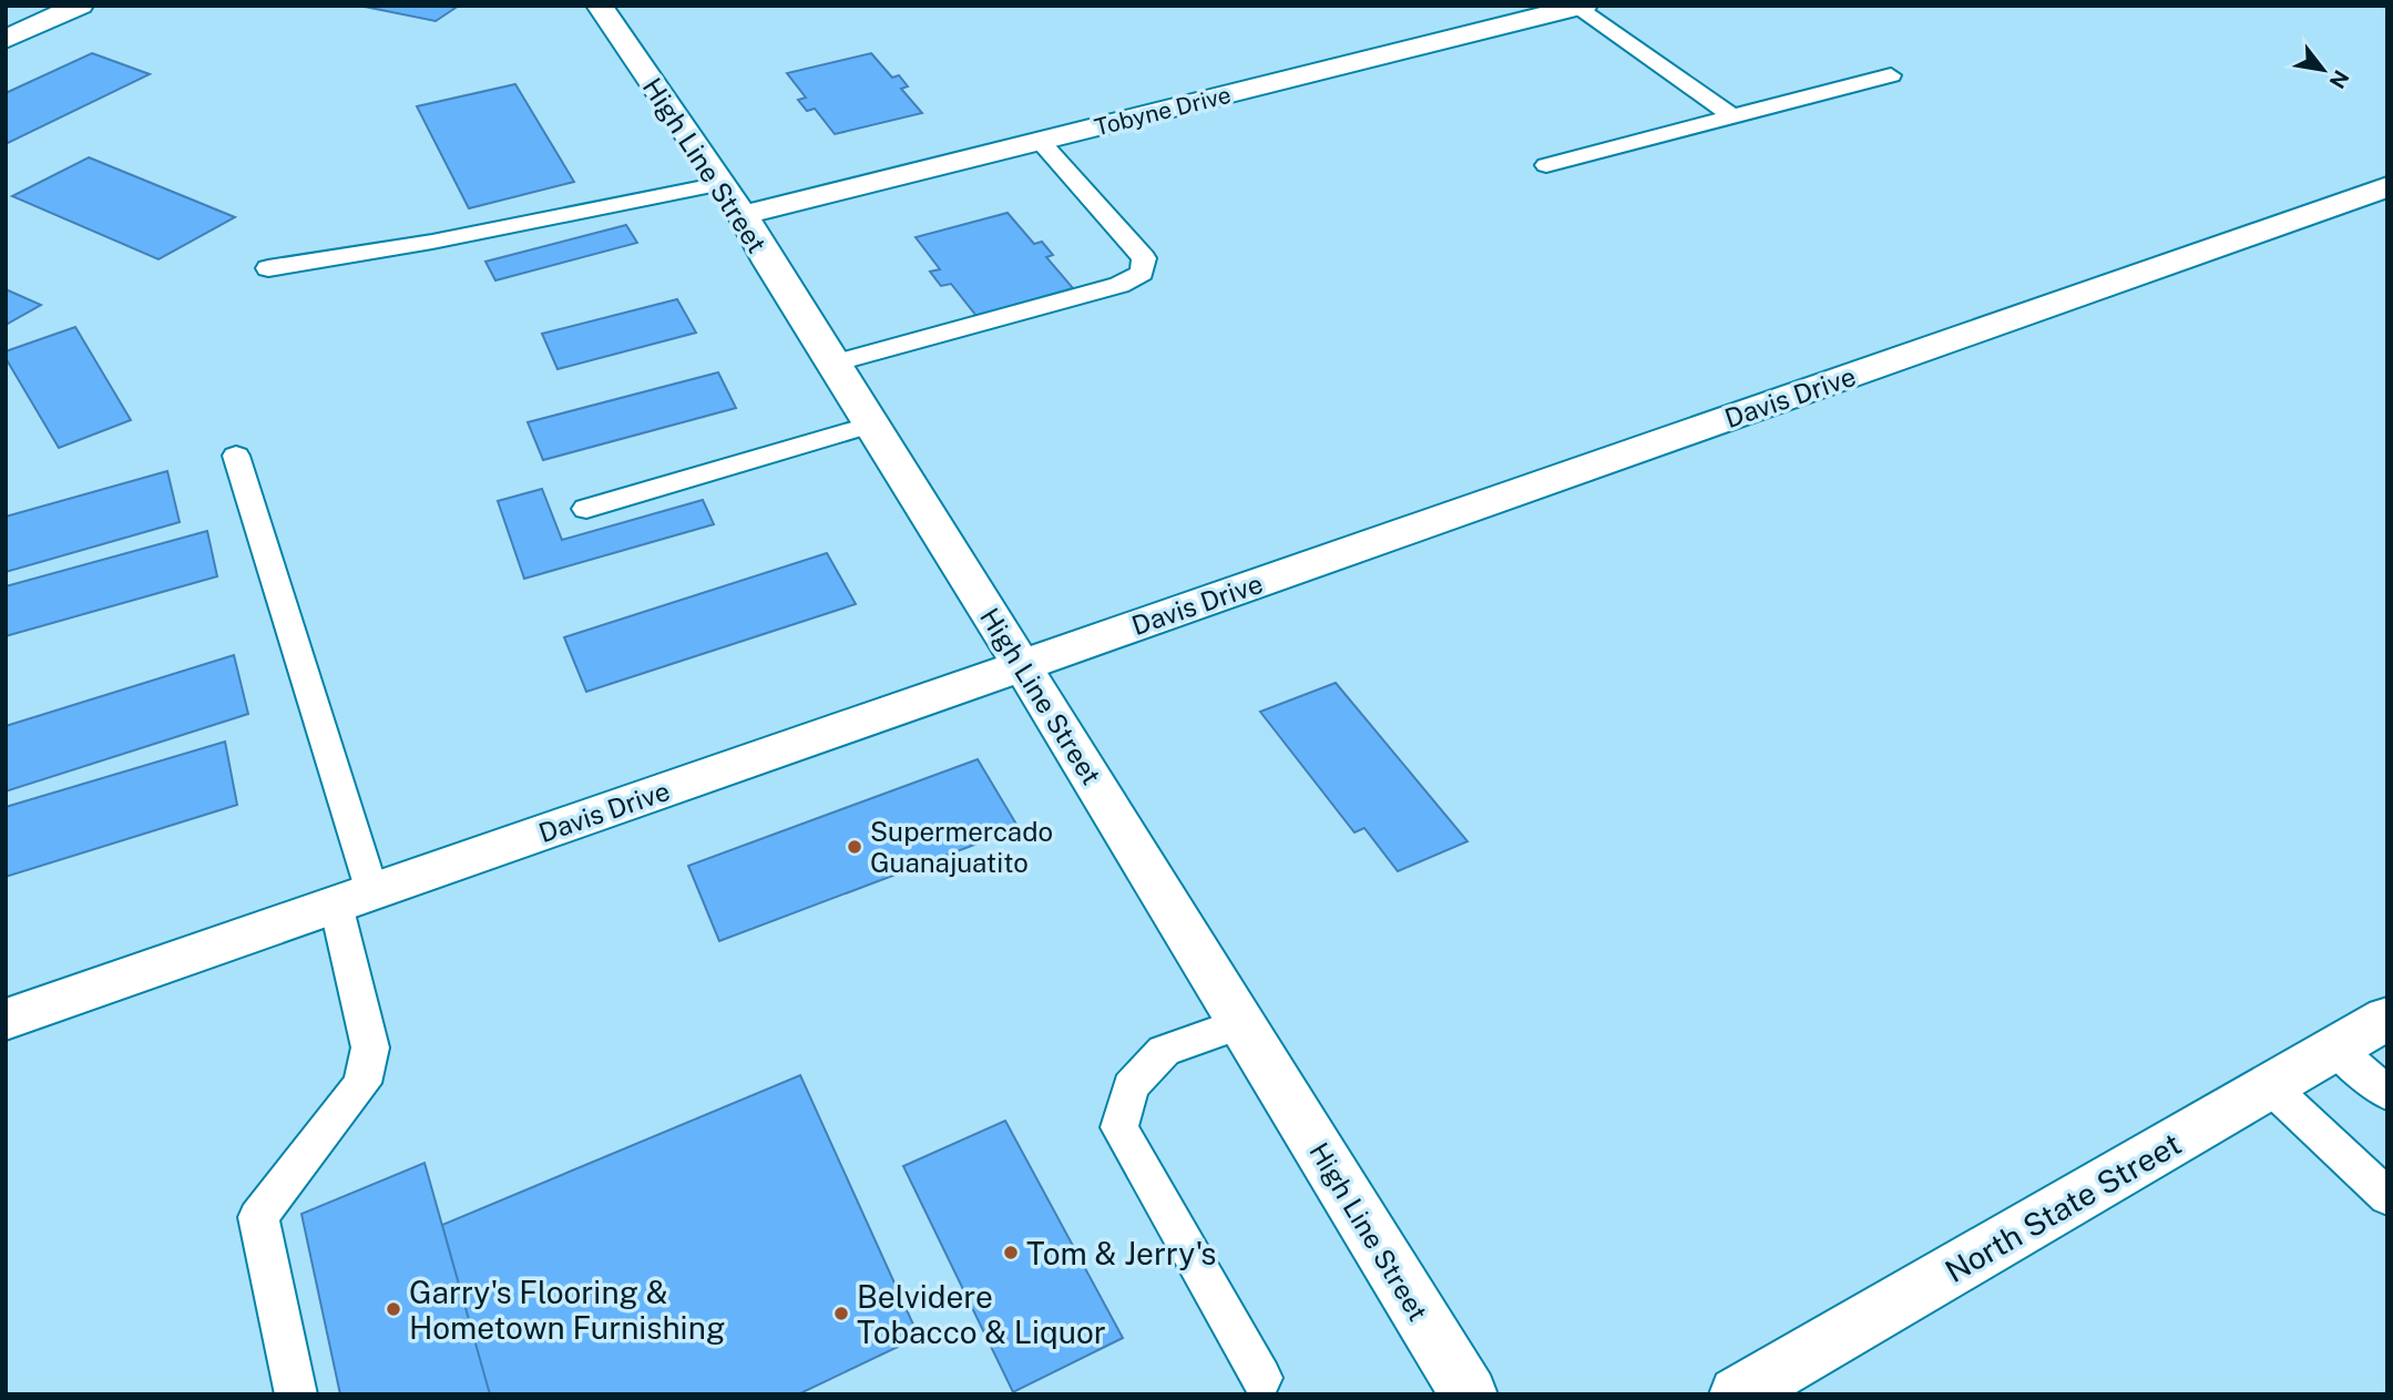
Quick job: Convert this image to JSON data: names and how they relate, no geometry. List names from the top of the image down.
{
  "streets": {
    "street": [
      "Tobyne Drive",
      "High Line Street",
      "Davis Drive",
      "North State Street"
    ]
  },
  "crossings": [
    ["Tobyne Drive", "High Line Street"],
    ["High Line Street", "Davis Drive"]
  ],
  "places": [
    "Supermercado Guanajuatito",
    "Tom & Jerry's",
    "Garry's Flooring & Hometown Furnishing",
    "Belvidere Tobacco & Liquor"
  ],
  "north": "bottom right"
}
